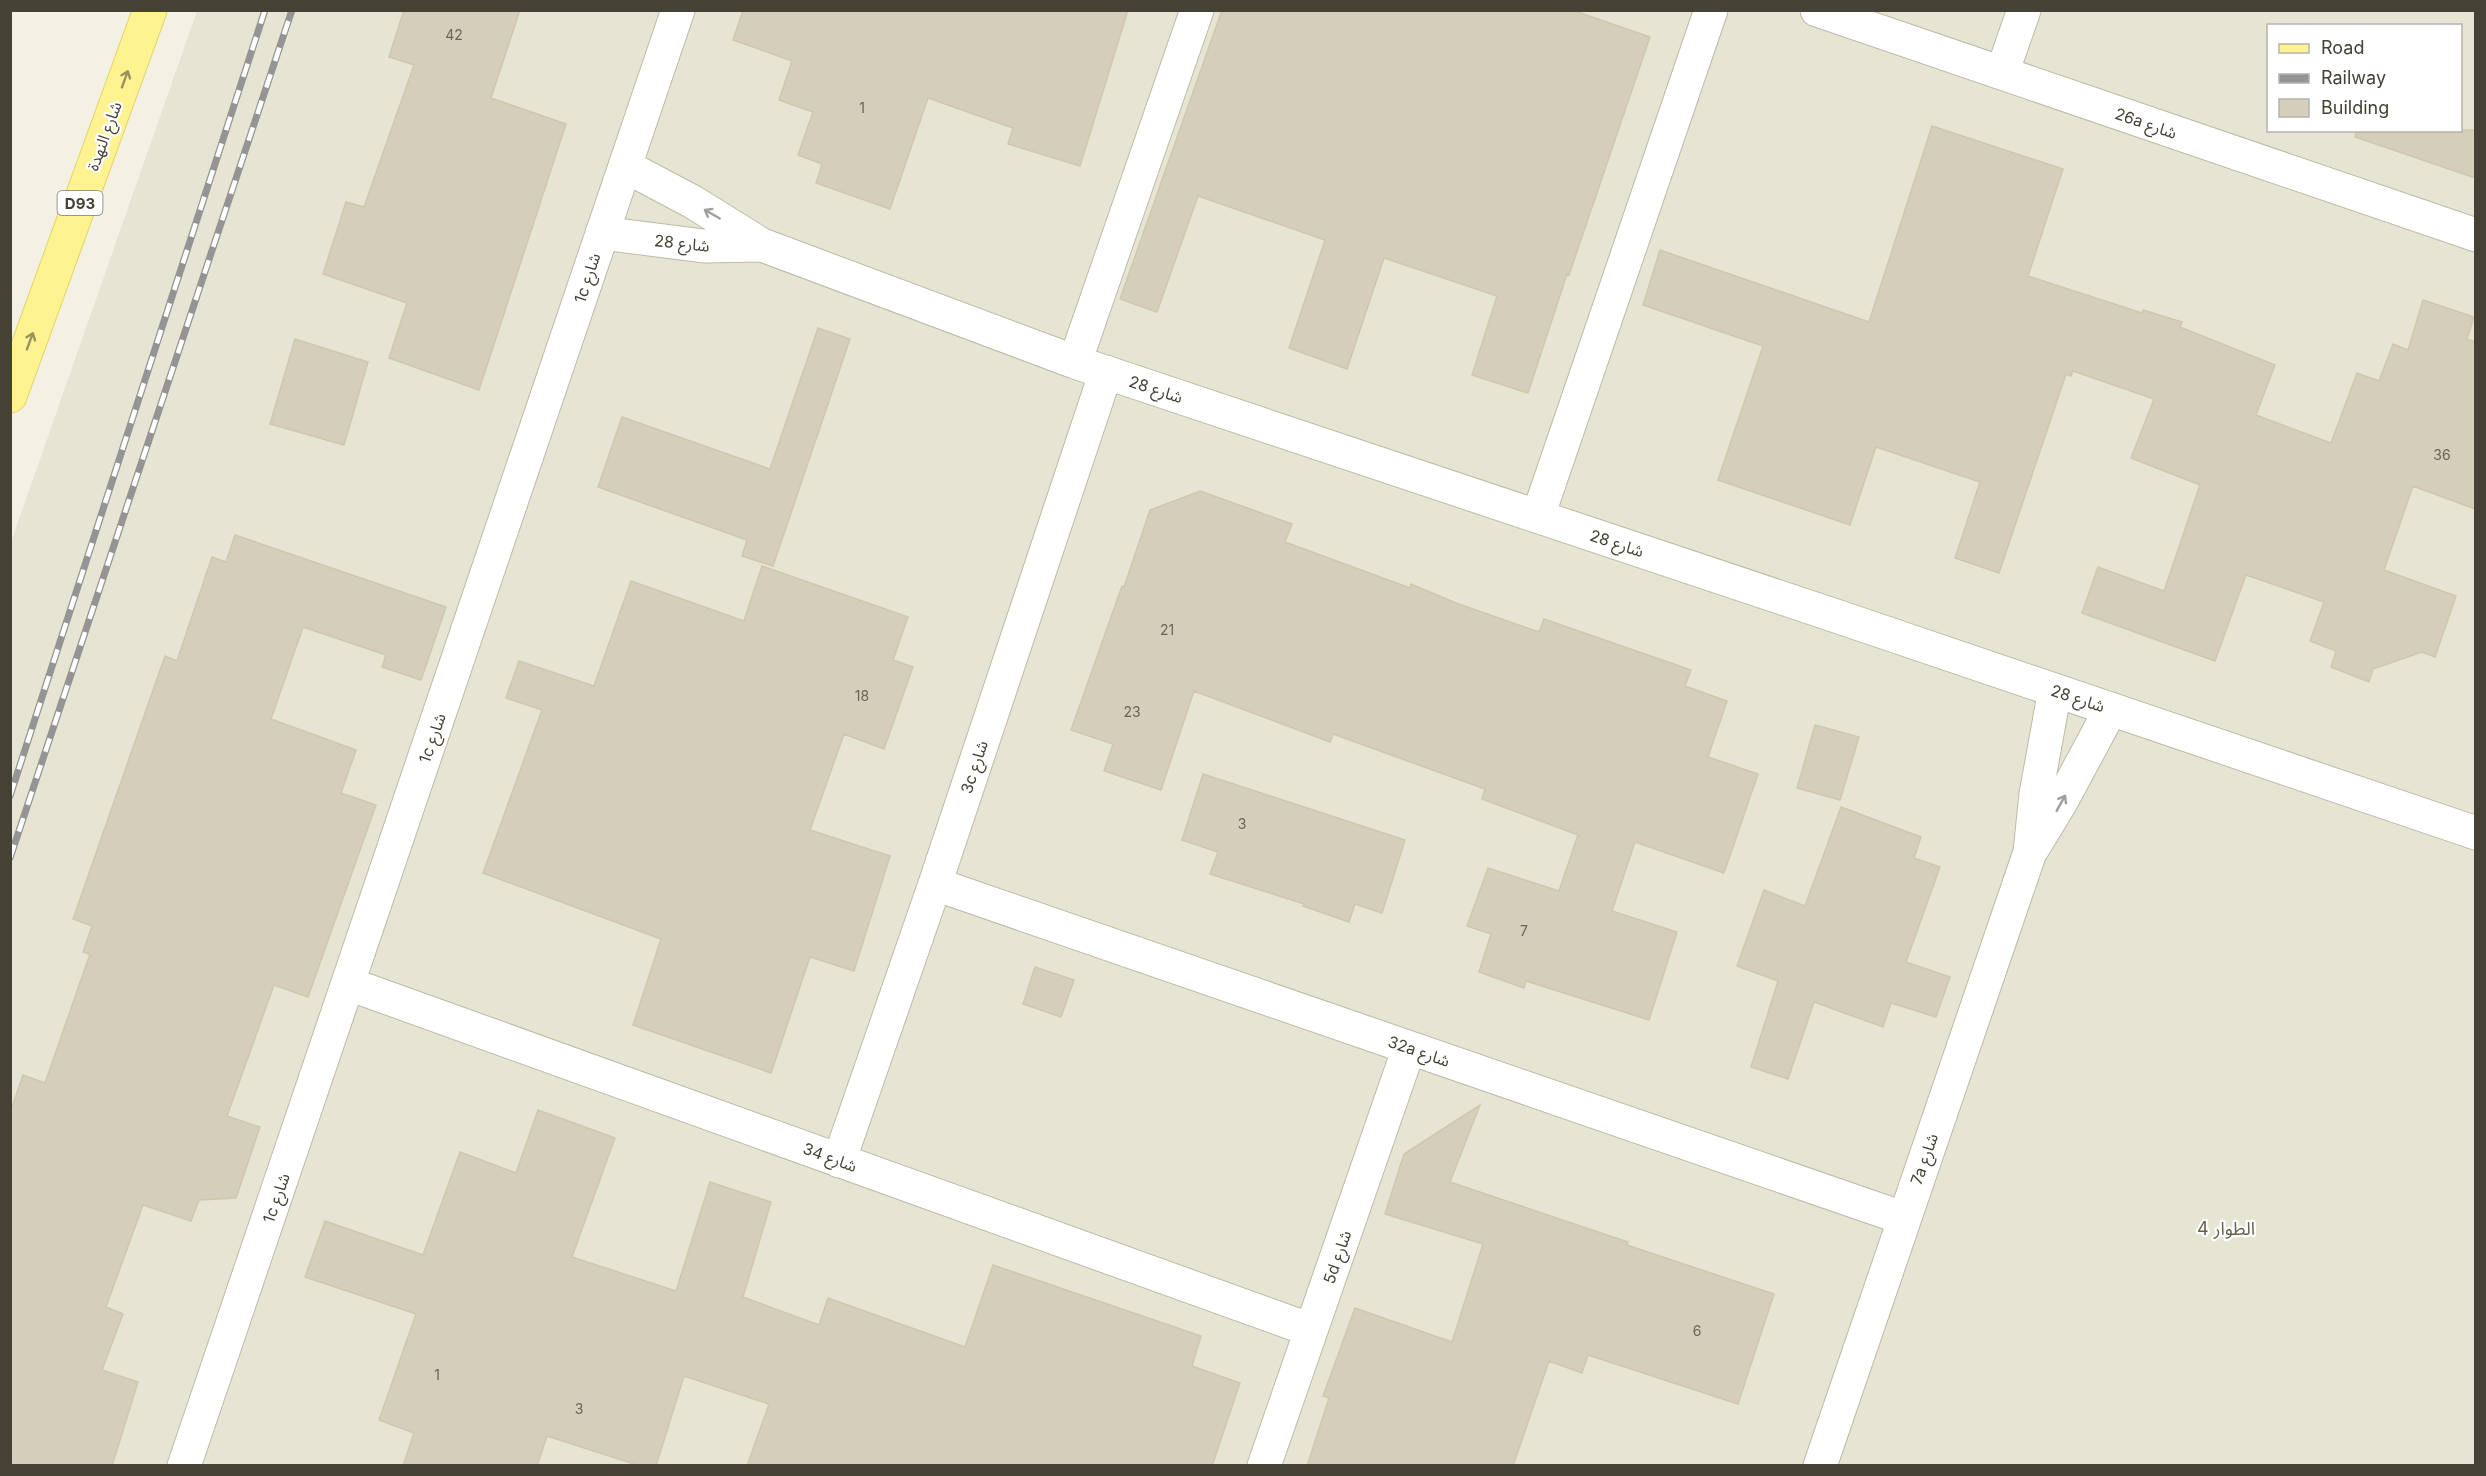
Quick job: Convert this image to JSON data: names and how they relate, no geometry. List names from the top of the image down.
{
  "streets": {
    "main road": ["شارع النهدة", "D93"],
    "street": [
      "26a شارع",
      "شارع 28",
      "1c شارع",
      "3c شارع",
      "32a شارع",
      "شارع 34",
      "7a شارع",
      "5d شارع"
    ]
  },
  "crossings": [
    ["شارع 28", "1c شارع"],
    ["شارع 28", "3c شارع"],
    ["شارع 28", "7a شارع"],
    ["1c شارع", "شارع 34"],
    ["3c شارع", "32a شارع"],
    ["3c شارع", "شارع 34"],
    ["32a شارع", "7a شارع"],
    ["32a شارع", "5d شارع"],
    ["شارع 34", "5d شارع"]
  ],
  "one_way": ["شارع النهدة"],
  "districts": ["الطوار 4"],
  "house_numbers": [
    "42",
    "1",
    "36",
    "21",
    "18",
    "23",
    "3",
    "7",
    "6",
    "1",
    "3"
  ],
  "legend": ["Road", "Railway", "Building"]
}
